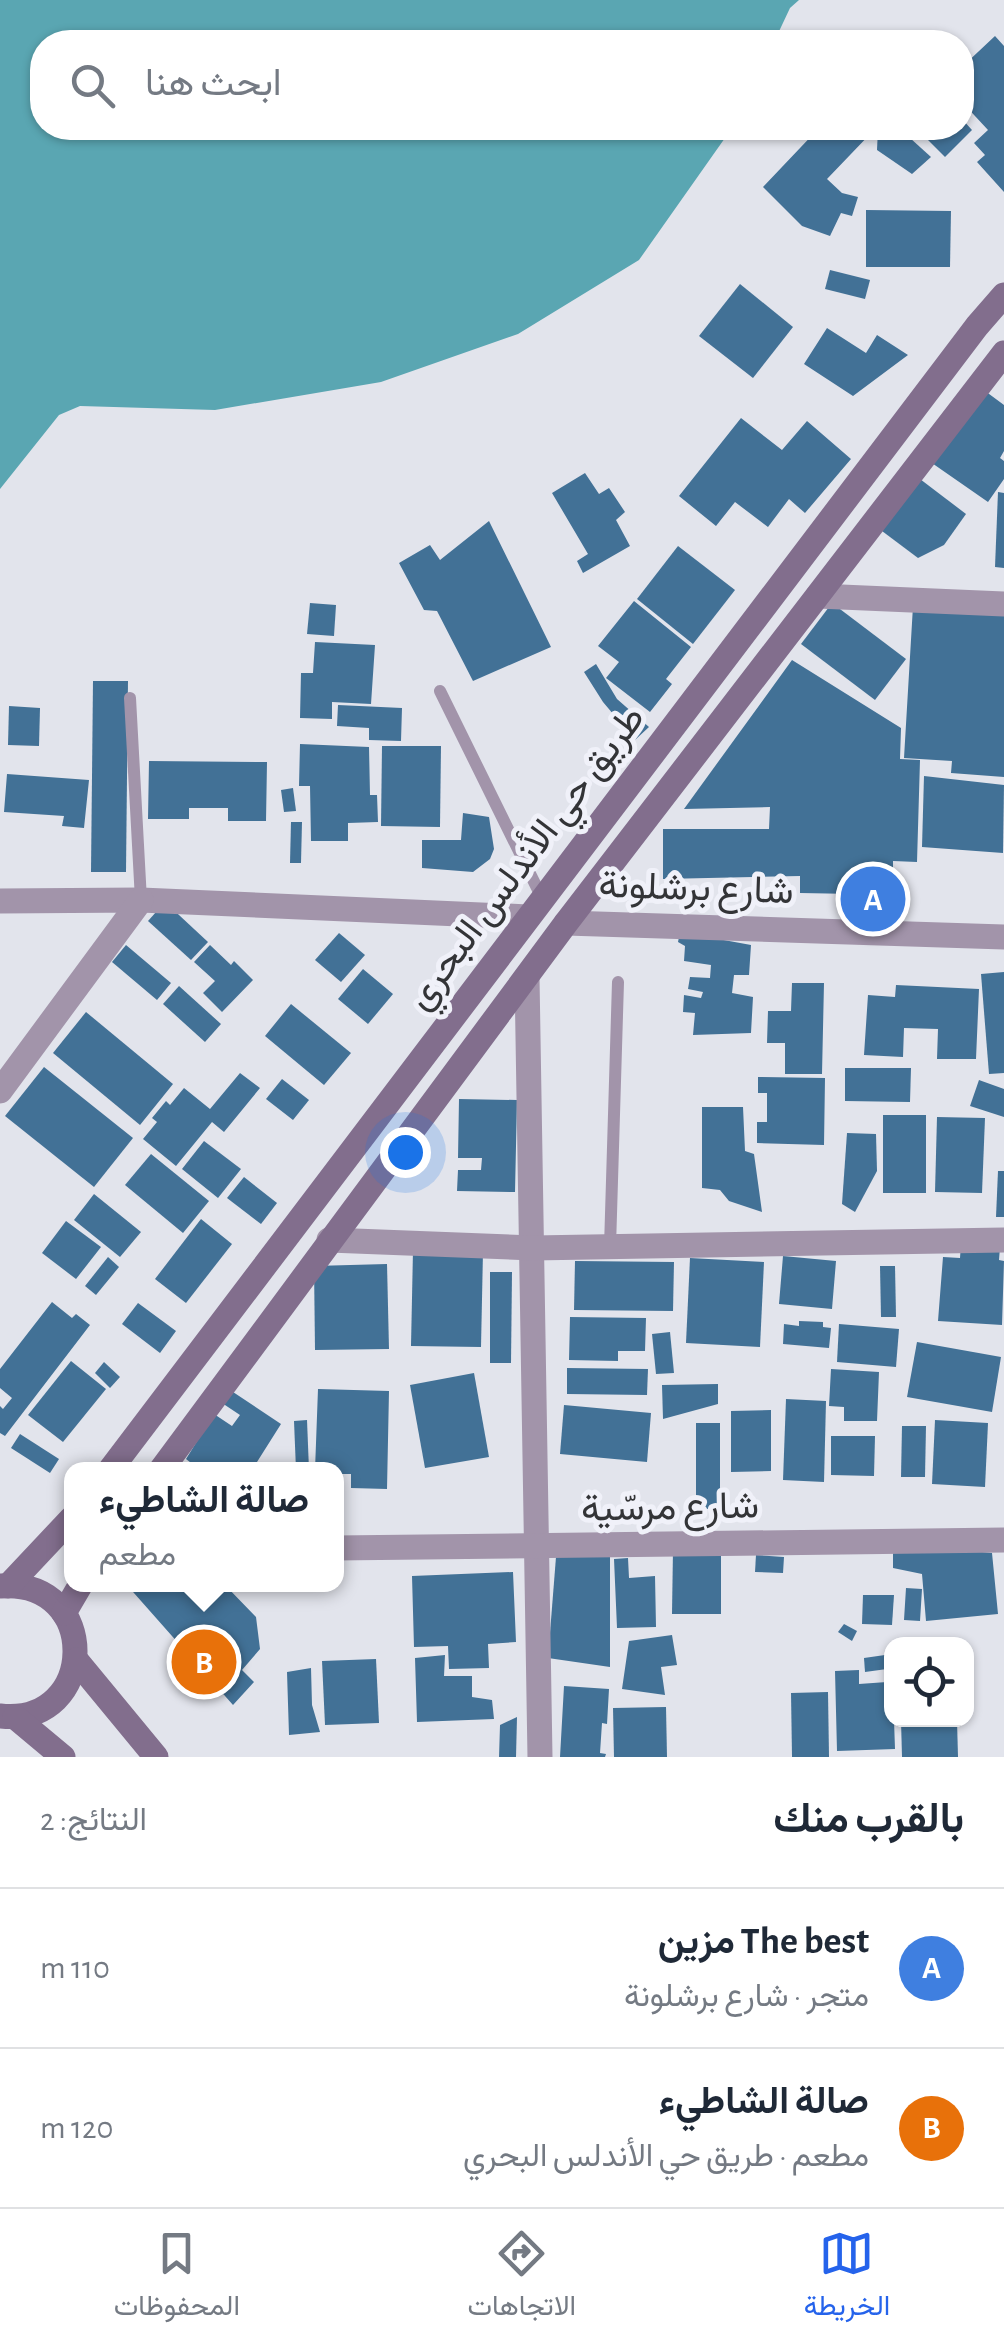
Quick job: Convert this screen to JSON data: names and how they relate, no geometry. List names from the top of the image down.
{
  "streets": {
    "street": ["طريق حي الأندلس البحري", "شارع برشلونة", "شارع مرسّية"]
  },
  "crossings": [
    ["طريق حي الأندلس البحري", "شارع برشلونة"]
  ],
  "page": {
    "search": "ابحث هنا",
    "pins": ["A", "B"],
    "popup": ["صالة الشاطيء", "مطعم"],
    "heading": ["بالقرب منك", "النتائج: 2"],
    "list": [
      {
        "mark": "A",
        "name": "The best مزين",
        "note": "متجر · شارع برشلونة",
        "value": "110 m"
      },
      {
        "mark": "B",
        "name": "صالة الشاطيء",
        "note": "مطعم · طريق حي الأندلس البحري",
        "value": "120 m"
      }
    ],
    "nav": ["الخريطة", "الاتجاهات", "المحفوظات"]
  }
}
